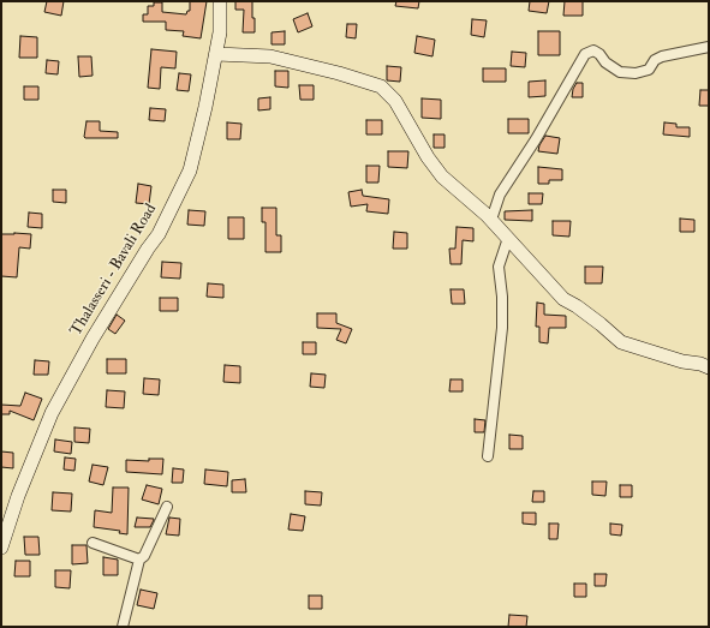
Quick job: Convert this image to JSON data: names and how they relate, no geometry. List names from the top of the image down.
{
  "streets": {
    "street": ["Thalasseri - Bavali Road"]
  }
}
